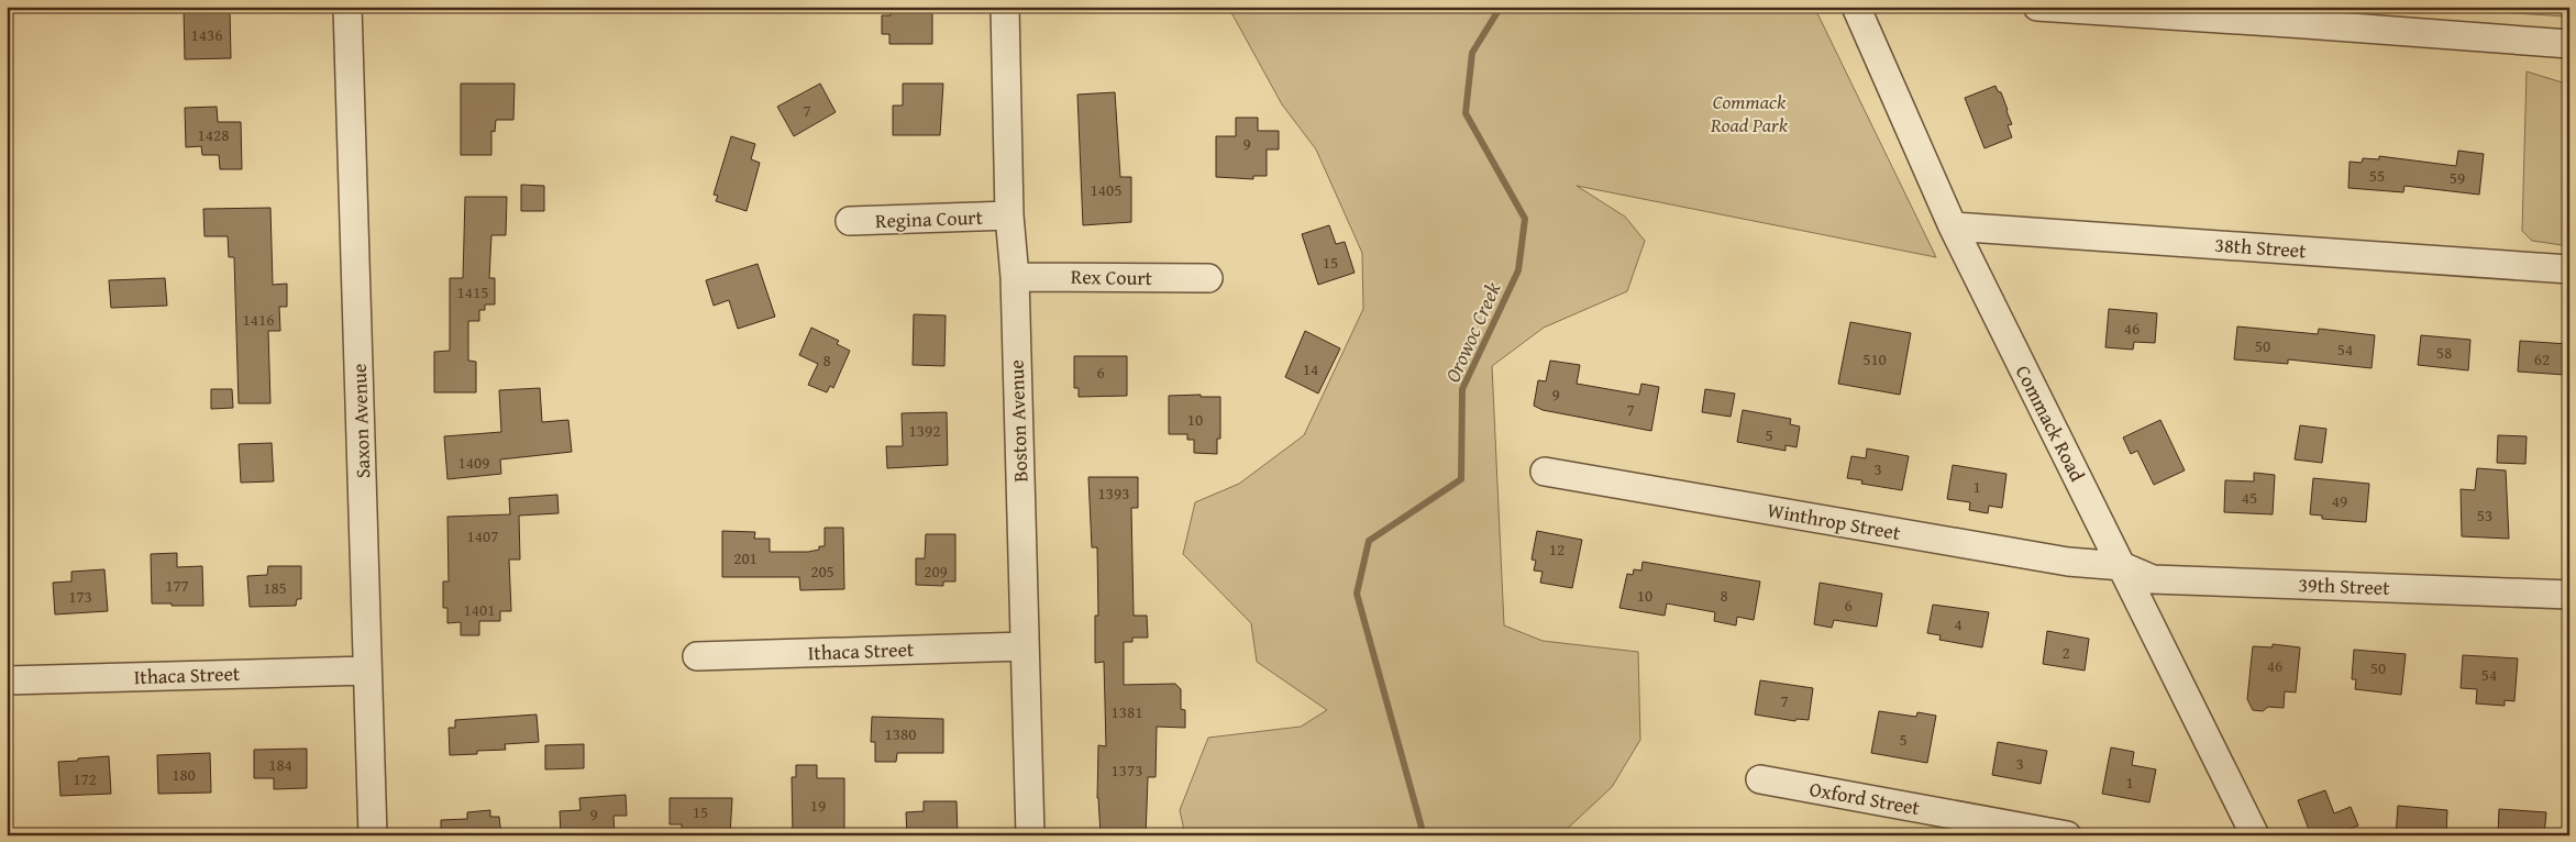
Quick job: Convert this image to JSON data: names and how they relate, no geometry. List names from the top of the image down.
{
  "streets": {
    "street": [
      "Regina Court",
      "38th Street",
      "Rex Court",
      "Saxon Avenue",
      "Boston Avenue",
      "Commack Road",
      "Winthrop Street",
      "39th Street",
      "Ithaca Street",
      "Oxford Street"
    ]
  },
  "crossings": [
    ["Regina Court", "Boston Avenue"],
    ["38th Street", "Commack Road"],
    ["Rex Court", "Boston Avenue"],
    ["Saxon Avenue", "Ithaca Street"],
    ["Boston Avenue", "Ithaca Street"],
    ["Commack Road", "Winthrop Street"],
    ["Commack Road", "39th Street"],
    ["Winthrop Street", "39th Street"]
  ],
  "water": ["Orowoc Creek"],
  "parks": ["Commack Road Park"],
  "house_numbers": [
    "1436",
    "7",
    "1428",
    "9",
    "55",
    "59",
    "1405",
    "15",
    "1415",
    "1416",
    "46",
    "50",
    "54",
    "58",
    "510",
    "62",
    "8",
    "14",
    "6",
    "9",
    "7",
    "10",
    "1392",
    "5",
    "1409",
    "3",
    "1",
    "1393",
    "45",
    "49",
    "53",
    "1407",
    "12",
    "201",
    "205",
    "209",
    "177",
    "185",
    "10",
    "8",
    "173",
    "6",
    "1401",
    "4",
    "2",
    "46",
    "50",
    "54",
    "7",
    "1381",
    "1380",
    "5",
    "3",
    "184",
    "1373",
    "180",
    "172",
    "1",
    "19",
    "15",
    "9"
  ]
}
